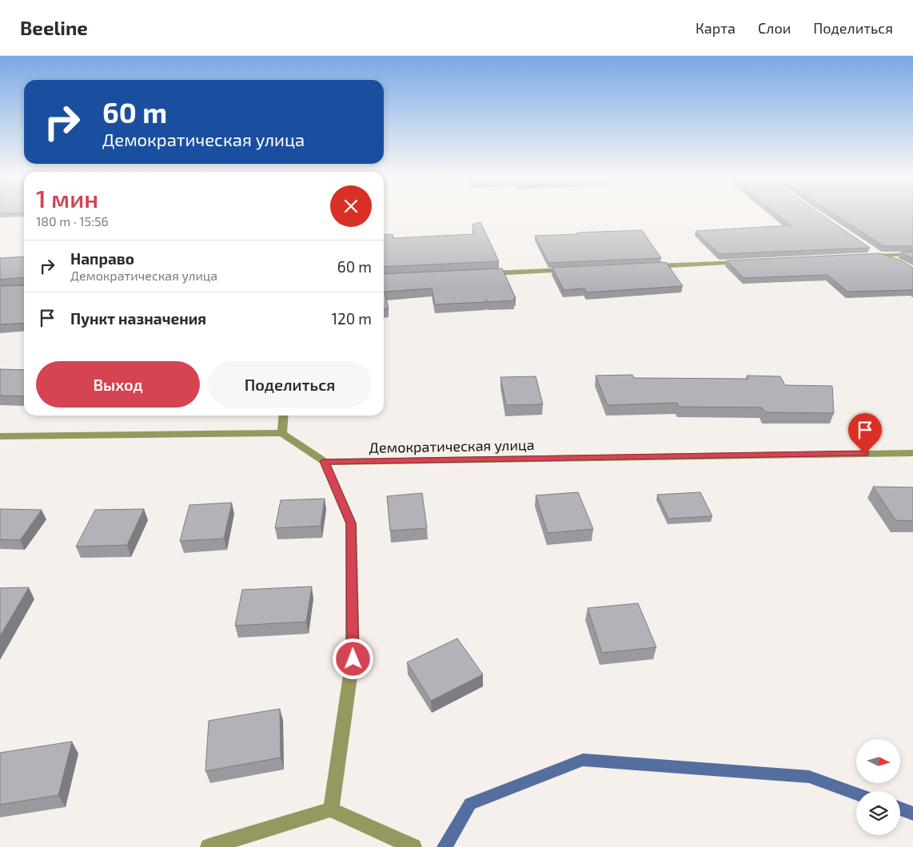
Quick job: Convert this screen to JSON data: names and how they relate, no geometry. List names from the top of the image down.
{
  "streets": {
    "street": ["Демократическая улица"]
  },
  "north": "right",
  "page": {
    "header": "Beeline",
    "nav": ["Карта", "Слои", "Поделиться"],
    "turn": ["60 m", "Демократическая улица"],
    "heading": ["1 мин", "180 m · 15:56"],
    "list": [
      {
        "name": "Направо",
        "note": "Демократическая улица",
        "value": "60 m"
      },
      {
        "name": "Пункт назначения",
        "value": "120 m"
      }
    ],
    "buttons": ["Выход", "Поделиться"]
  }
}
